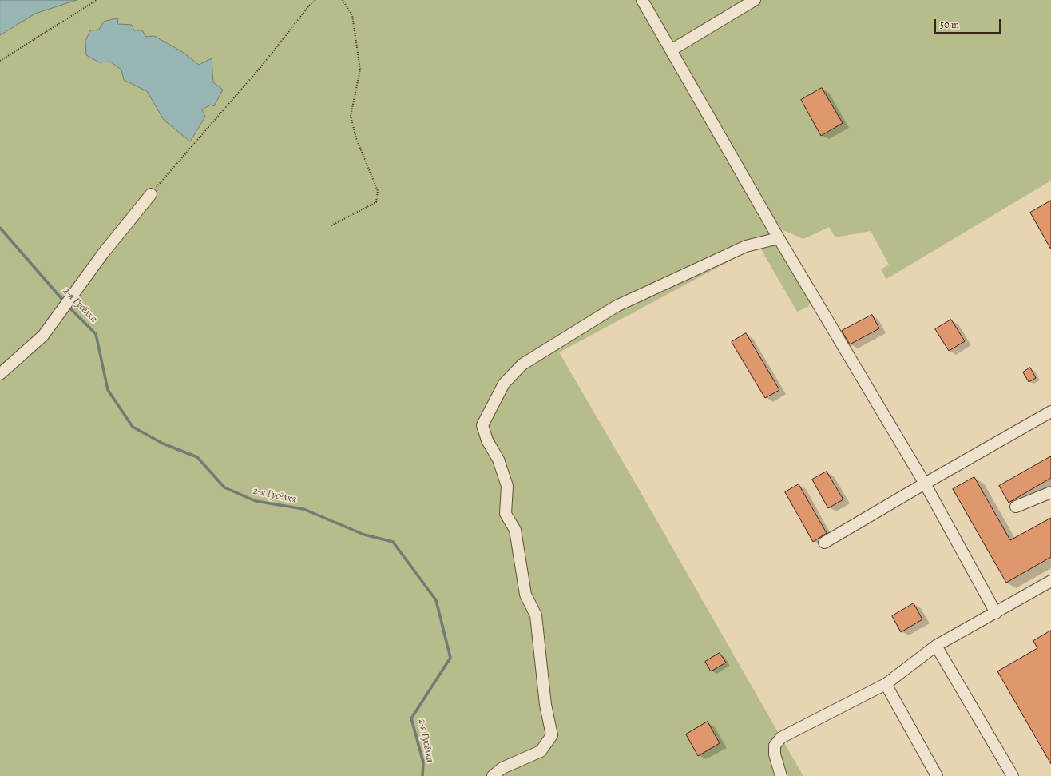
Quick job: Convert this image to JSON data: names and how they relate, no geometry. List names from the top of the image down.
{
  "water": ["2-я Гусёлка"],
  "scale_bar": "50 m"
}
